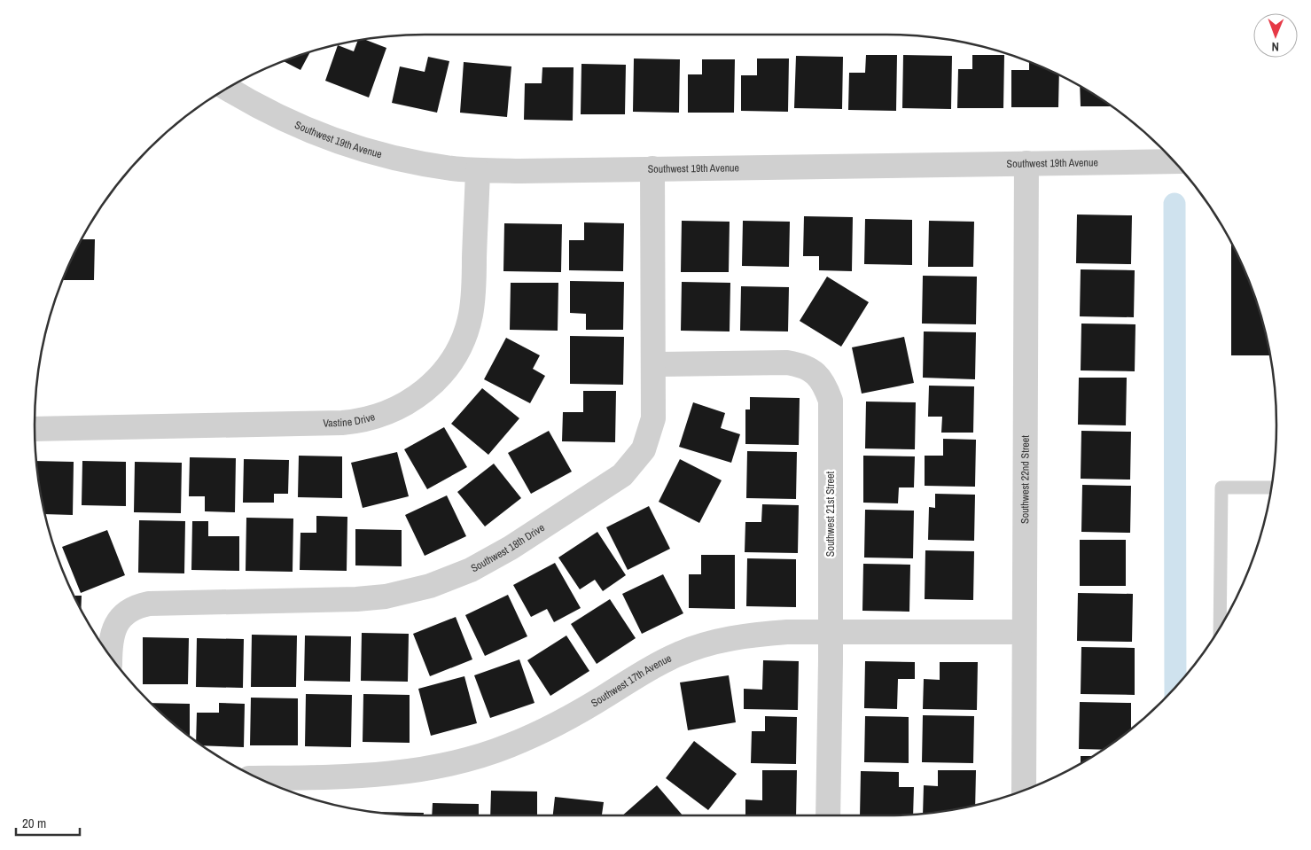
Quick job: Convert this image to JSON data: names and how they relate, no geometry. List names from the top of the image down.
{
  "streets": {
    "street": [
      "Southwest 19th Avenue",
      "Vastine Drive",
      "Southwest 22nd Street",
      "Southwest 21st Street",
      "Southwest 18th Drive",
      "Southwest 17th Avenue"
    ]
  },
  "crossings": [
    ["Southwest 19th Avenue", "Vastine Drive"],
    ["Southwest 19th Avenue", "Southwest 22nd Street"],
    ["Southwest 19th Avenue", "Southwest 18th Drive"],
    ["Southwest 22nd Street", "Southwest 17th Avenue"],
    ["Southwest 21st Street", "Southwest 18th Drive"],
    ["Southwest 21st Street", "Southwest 17th Avenue"]
  ],
  "scale_bar": "20 m",
  "north": "bottom"
}
